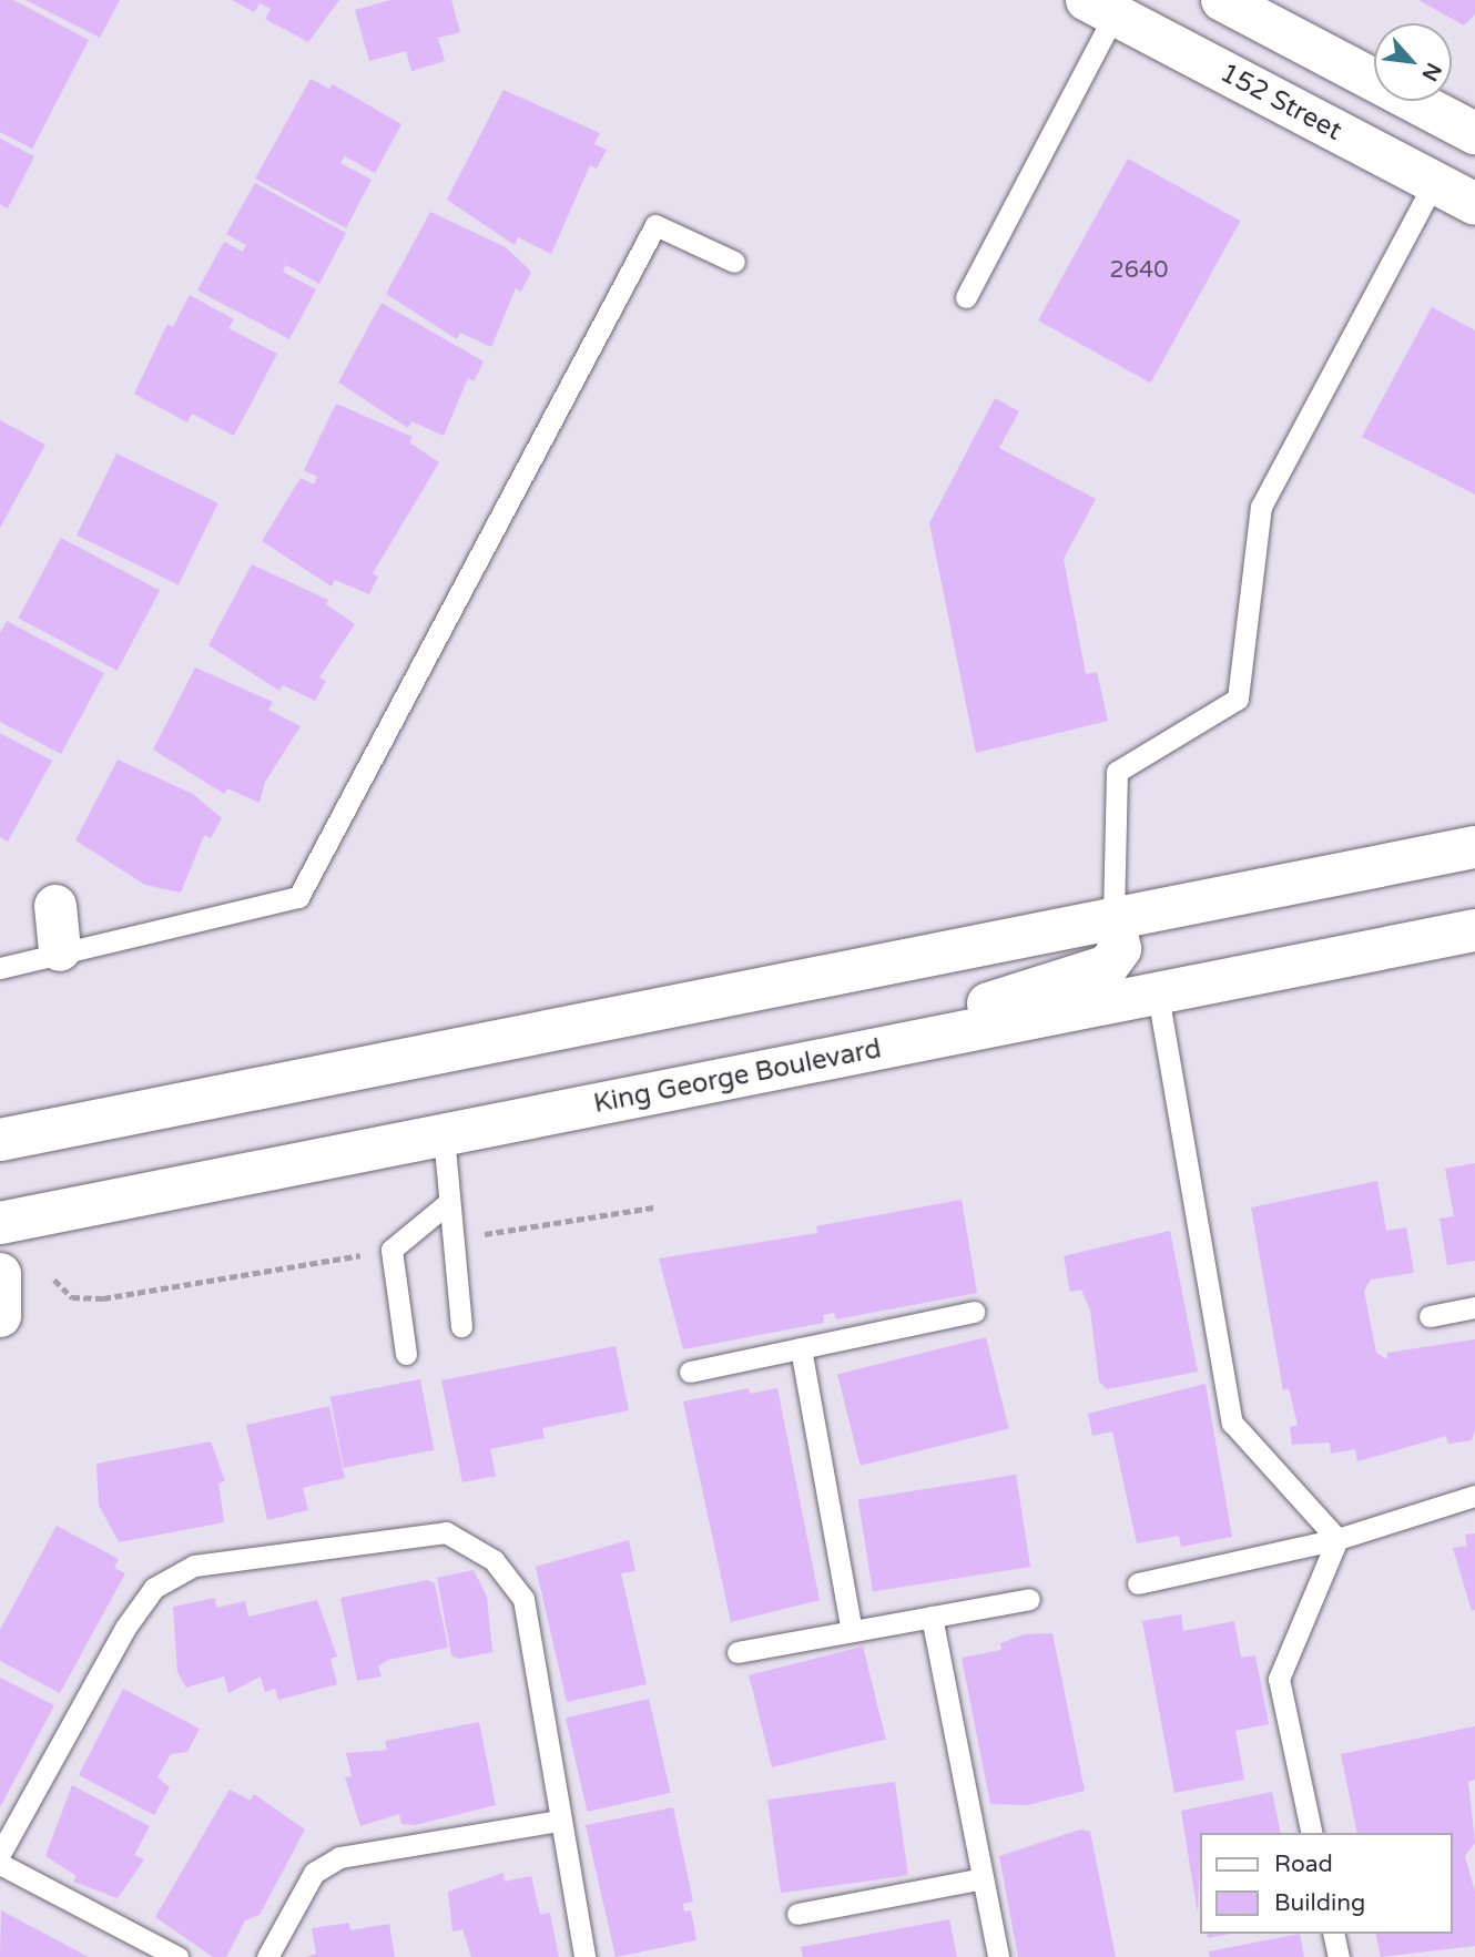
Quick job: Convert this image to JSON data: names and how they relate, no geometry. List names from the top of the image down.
{
  "streets": {
    "main road": ["152 Street", "King George Boulevard"]
  },
  "house_numbers": ["2640"],
  "legend": ["Road", "Building"],
  "north": "bottom right"
}
